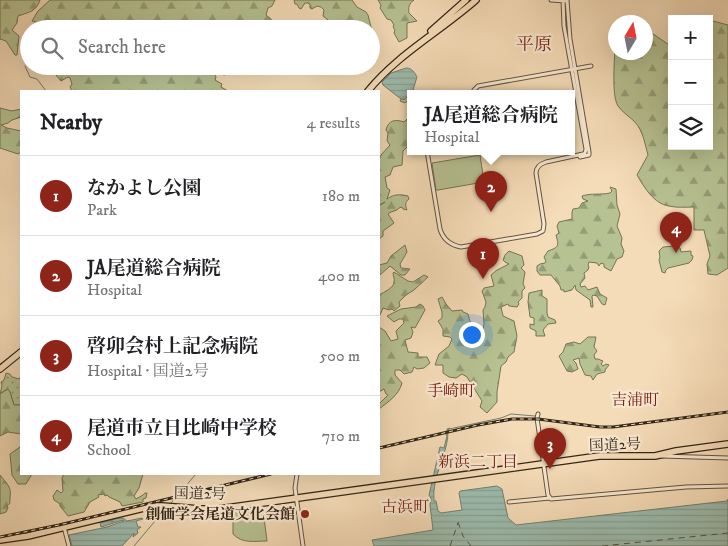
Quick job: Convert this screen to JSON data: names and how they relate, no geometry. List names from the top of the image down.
{
  "streets": {
    "highway": ["国道2号"]
  },
  "districts": [
    "平原",
    "手崎町",
    "吉浦町",
    "新浜二丁目",
    "古浜町"
  ],
  "places": ["創価学会尾道文化会館"],
  "north": "top",
  "page": {
    "map_buttons": ["+", "−"],
    "search": "Search here",
    "popup": ["JA尾道総合病院", "Hospital"],
    "heading": ["Nearby", "4 results"],
    "list": [
      {
        "mark": "1",
        "name": "なかよし公園",
        "note": "Park",
        "value": "180 m"
      },
      {
        "mark": "2",
        "name": "JA尾道総合病院",
        "note": "Hospital",
        "value": "400 m"
      },
      {
        "mark": "3",
        "name": "啓卯会村上記念病院",
        "note": "Hospital · 国道2号",
        "value": "500 m"
      },
      {
        "mark": "4",
        "name": "尾道市立日比崎中学校",
        "note": "School",
        "value": "710 m"
      }
    ],
    "pins": [
      "2",
      "4",
      "1",
      "3"
    ]
  }
}
